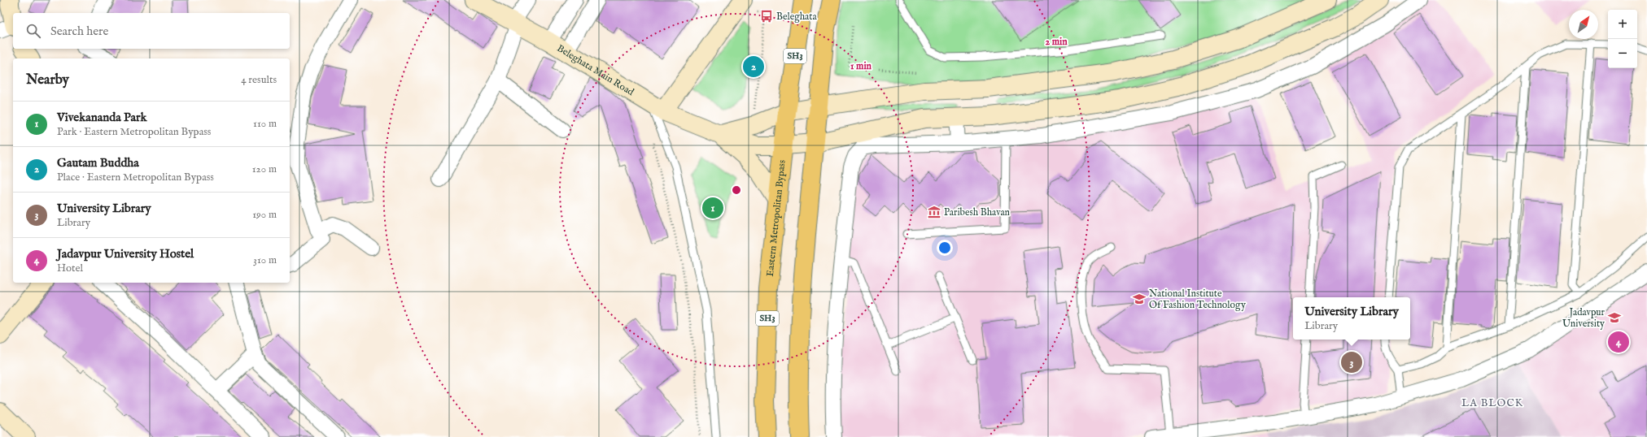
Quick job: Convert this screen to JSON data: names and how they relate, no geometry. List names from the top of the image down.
{
  "streets": {
    "main road": ["SH3", "Beleghata Main Road", "Eastern Metropolitan Bypass"]
  },
  "districts": ["LA BLOCK"],
  "places": {
    "bus stop": ["Beleghata"],
    "museum": ["Paribesh Bhavan"],
    "school or university": ["National Institute Of Fashion Technology", "Jadavpur University"]
  },
  "north": "top right",
  "page": {
    "map_buttons": ["+", "−"],
    "search": "Search here",
    "pins": [
      "2",
      "1",
      "4",
      "3"
    ],
    "heading": ["Nearby", "4 results"],
    "list": [
      {
        "mark": "1",
        "name": "Vivekananda Park",
        "note": "Park · Eastern Metropolitan Bypass",
        "value": "110 m"
      },
      {
        "mark": "2",
        "name": "Gautam Buddha",
        "note": "Place · Eastern Metropolitan Bypass",
        "value": "120 m"
      },
      {
        "mark": "3",
        "name": "University Library",
        "note": "Library",
        "value": "190 m"
      },
      {
        "mark": "4",
        "name": "Jadavpur University Hostel",
        "note": "Hotel",
        "value": "310 m"
      }
    ],
    "popup": ["University Library", "Library"]
  },
  "rings": ["2 min", "1 min"]
}
